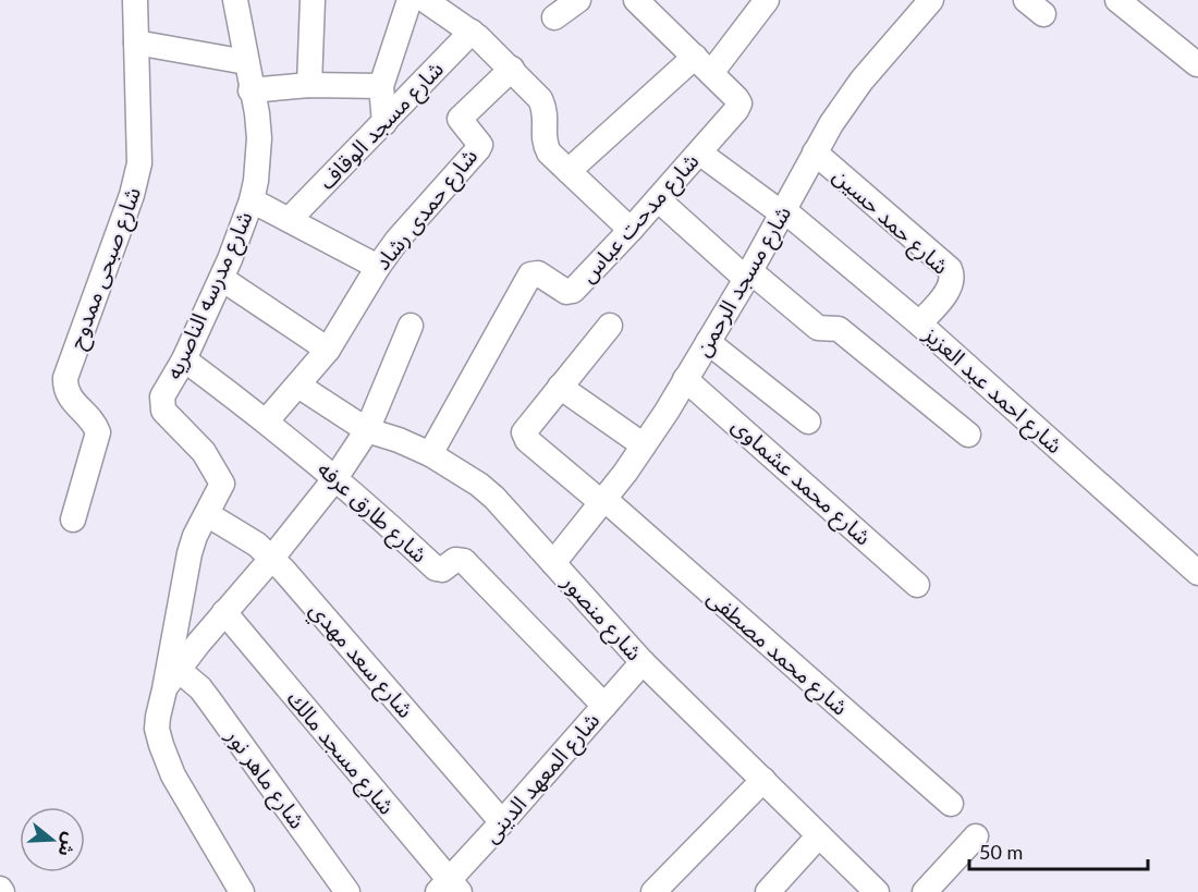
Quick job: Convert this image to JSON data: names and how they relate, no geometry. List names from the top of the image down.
{
  "streets": {
    "street": [
      "شارع مسجد الوقاف",
      "شارع حمدى رشاد",
      "شارع مدحت عباس",
      "شارع حمد حسين",
      "شارع صبحى ممدوح",
      "شارع مسجد الرحمن",
      "شارع مدرسه الناصريه",
      "شارع احمد عبد العزيز",
      "شارع محمد عشماوى",
      "شارع طارق عرفه",
      "شارع منصور",
      "شارع محمد مصطفى",
      "شارع سعد مهدي",
      "شارع مسجد مالك",
      "شارع المعهد الدينى",
      "شارع ماهر نور"
    ]
  },
  "crossings": [
    ["شارع حمدى رشاد", "شارع طارق عرفه"],
    ["شارع حمدى رشاد", "شارع منصور"],
    ["شارع مدحت عباس", "شارع احمد عبد العزيز"],
    ["شارع مدحت عباس", "شارع منصور"],
    ["شارع حمد حسين", "شارع مسجد الرحمن"],
    ["شارع حمد حسين", "شارع احمد عبد العزيز"],
    ["شارع مسجد الرحمن", "شارع احمد عبد العزيز"],
    ["شارع مسجد الرحمن", "شارع محمد عشماوى"],
    ["شارع مسجد الرحمن", "شارع منصور"],
    ["شارع مسجد الرحمن", "شارع محمد مصطفى"],
    ["شارع مدرسه الناصريه", "شارع طارق عرفه"],
    ["شارع مدرسه الناصريه", "شارع سعد مهدي"],
    ["شارع طارق عرفه", "شارع المعهد الدينى"],
    ["شارع منصور", "شارع المعهد الدينى"],
    ["شارع سعد مهدي", "شارع المعهد الدينى"],
    ["شارع مسجد مالك", "شارع المعهد الدينى"]
  ],
  "scale_bar": "50 m",
  "north": "right"
}
